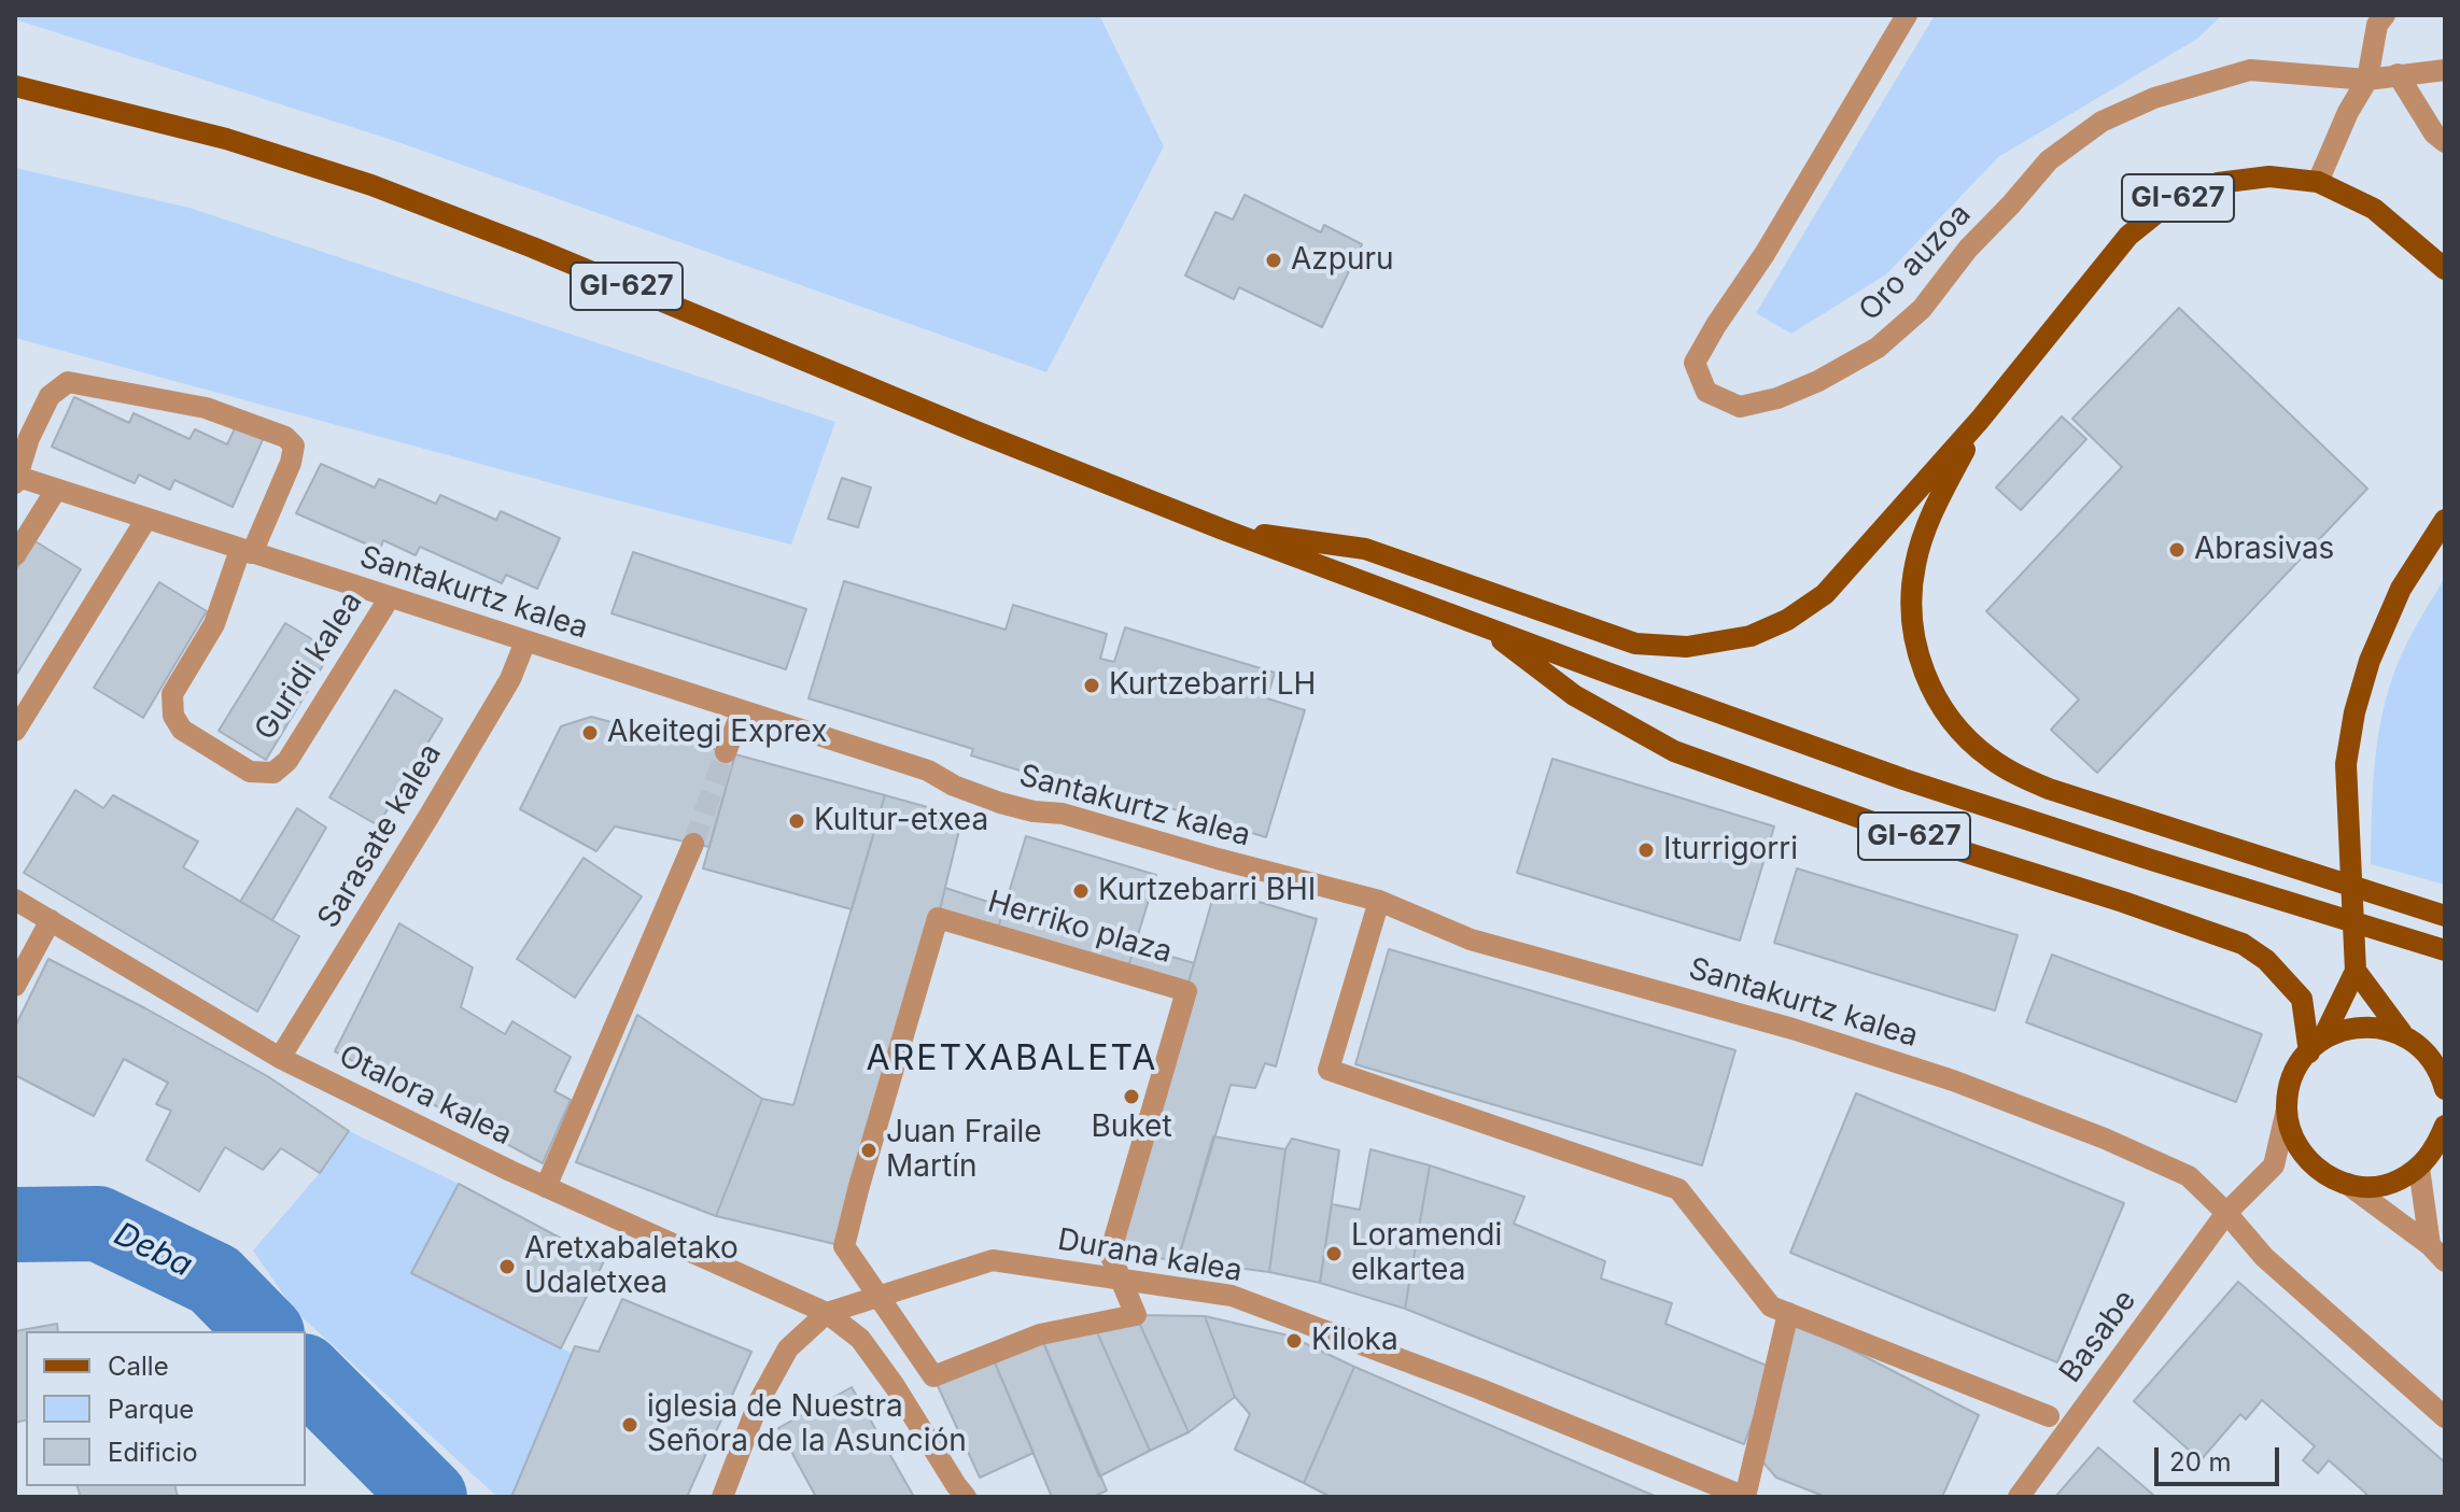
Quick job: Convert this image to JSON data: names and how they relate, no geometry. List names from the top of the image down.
{
  "streets": {
    "main road": ["GI-627"],
    "street": [
      "Oro auzoa",
      "Santakurtz kalea",
      "Guridi kalea",
      "Sarasate kalea",
      "Herriko plaza",
      "Otalora kalea",
      "Durana kalea",
      "Basabe"
    ]
  },
  "crossings": [
    ["Santakurtz kalea", "Guridi kalea"],
    ["Santakurtz kalea", "Sarasate kalea"],
    ["Santakurtz kalea", "Basabe"],
    ["Sarasate kalea", "Otalora kalea"],
    ["Herriko plaza", "Durana kalea"],
    ["Otalora kalea", "Durana kalea"]
  ],
  "districts": ["ARETXABALETA"],
  "water": ["Deba"],
  "places": [
    "Azpuru",
    "Abrasivas",
    "Kurtzebarri LH",
    "Akeitegi Exprex",
    "Kultur-etxea",
    "Iturrigorri",
    "Kurtzebarri BHI",
    "Buket",
    "Juan Fraile Martín",
    "Loramendi elkartea",
    "Aretxabaletako Udaletxea",
    "Kiloka",
    "iglesia de Nuestra Señora de la Asunción"
  ],
  "legend": ["Calle", "Parque", "Edificio"],
  "scale_bar": "20 m"
}
